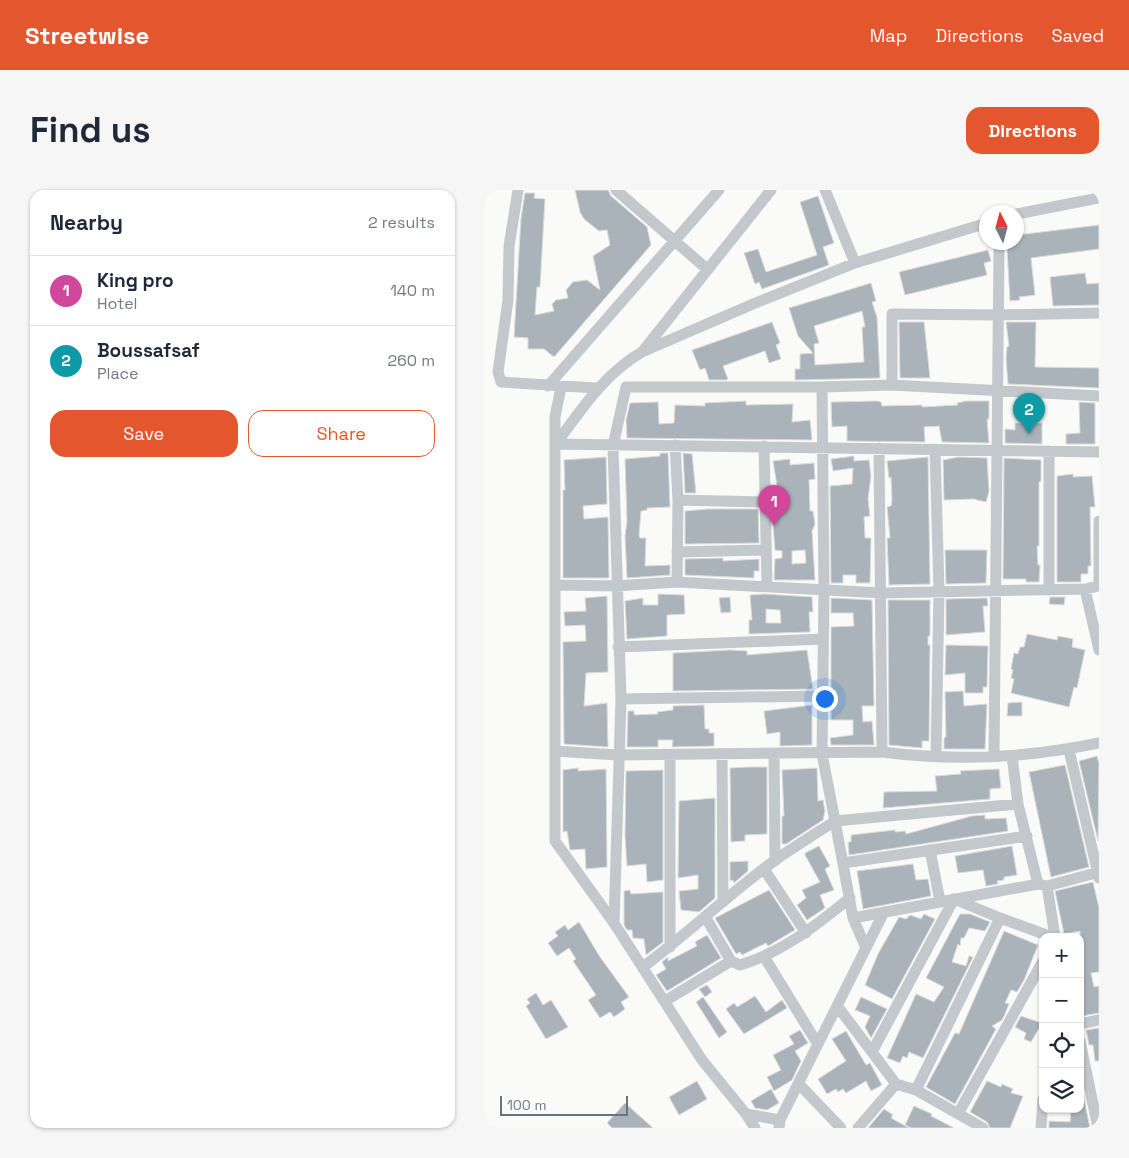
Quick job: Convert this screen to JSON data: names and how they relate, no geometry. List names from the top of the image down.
{
  "scale_bar": "100 m",
  "north": "top",
  "page": {
    "header": "Streetwise",
    "nav": ["Map", "Directions", "Saved"],
    "buttons": [
      "Directions",
      ["Save", "Share"]
    ],
    "title": "Find us",
    "heading": ["Nearby", "2 results"],
    "list": [
      {
        "mark": "1",
        "name": "King pro",
        "note": "Hotel",
        "value": "140 m"
      },
      {
        "mark": "2",
        "name": "Boussafsaf",
        "note": "Place",
        "value": "260 m"
      }
    ],
    "pins": ["2", "1"],
    "map_buttons": ["+", "−"],
    "scale": "100 m"
  }
}
